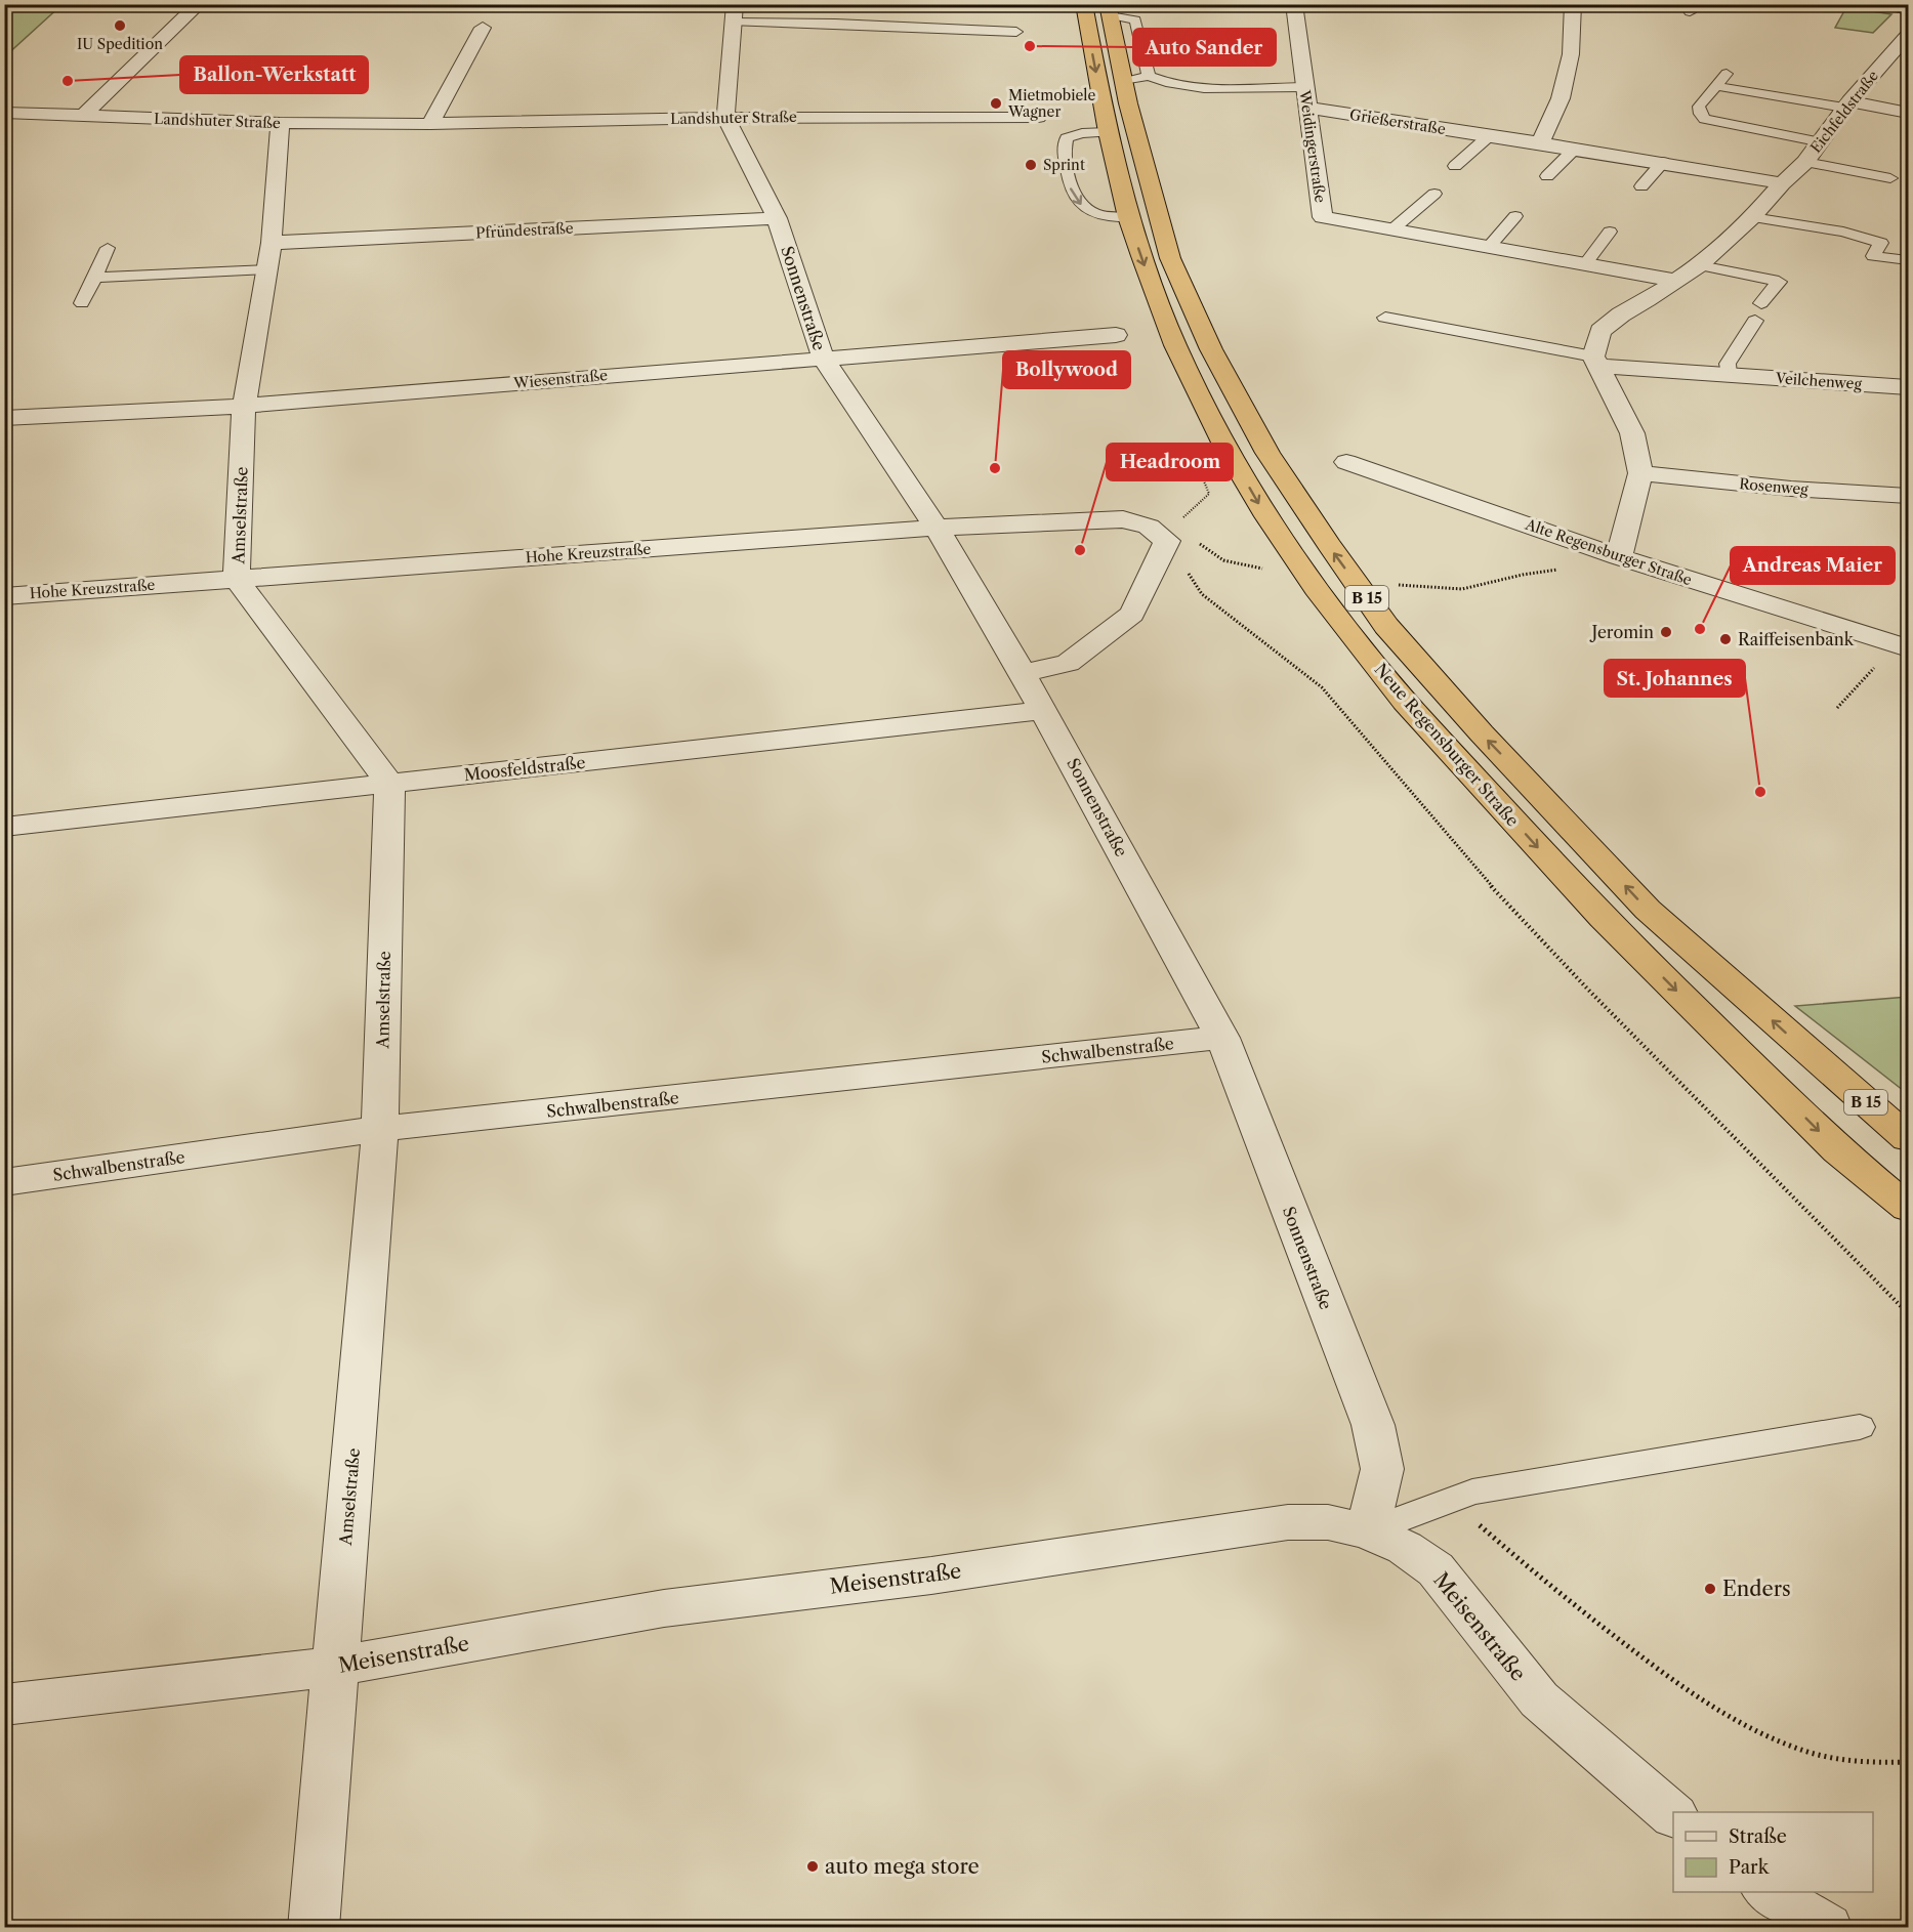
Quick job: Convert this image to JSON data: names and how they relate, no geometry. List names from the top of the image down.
{
  "streets": {
    "highway": ["B 15", "Neue Regensburger Straße"],
    "street": [
      "Eichfeldstraße",
      "Landshuter Straße",
      "Grießerstraße",
      "Weidingerstraße",
      "Pfründestraße",
      "Sonnenstraße",
      "Wiesenstraße",
      "Veilchenweg",
      "Rosenweg",
      "Amselstraße",
      "Alte Regensburger Straße",
      "Hohe Kreuzstraße",
      "Moosfeldstraße",
      "Schwalbenstraße",
      "Meisenstraße"
    ]
  },
  "crossings": [
    ["Eichfeldstraße", "Grießerstraße"],
    ["Eichfeldstraße", "Weidingerstraße"],
    ["Eichfeldstraße", "Veilchenweg"],
    ["Landshuter Straße", "Sonnenstraße"],
    ["Landshuter Straße", "Amselstraße"],
    ["Grießerstraße", "Weidingerstraße"],
    ["Pfründestraße", "Sonnenstraße"],
    ["Pfründestraße", "Amselstraße"],
    ["Sonnenstraße", "Wiesenstraße"],
    ["Sonnenstraße", "Hohe Kreuzstraße"],
    ["Sonnenstraße", "Moosfeldstraße"],
    ["Sonnenstraße", "Schwalbenstraße"],
    ["Sonnenstraße", "Meisenstraße"],
    ["Wiesenstraße", "Amselstraße"],
    ["Amselstraße", "Hohe Kreuzstraße"],
    ["Amselstraße", "Moosfeldstraße"],
    ["Amselstraße", "Schwalbenstraße"],
    ["Amselstraße", "Meisenstraße"]
  ],
  "places": [
    "IU Spedition",
    "Auto Sander",
    "Ballon-Werkstatt",
    "Mietmobiele Wagner",
    "Sprint",
    "Bollywood",
    "Headroom",
    "Andreas Maier",
    "Jeromin",
    "Raiffeisenbank",
    "St. Johannes",
    "Enders",
    "auto mega store"
  ],
  "legend": ["Straße", "Park"]
}
